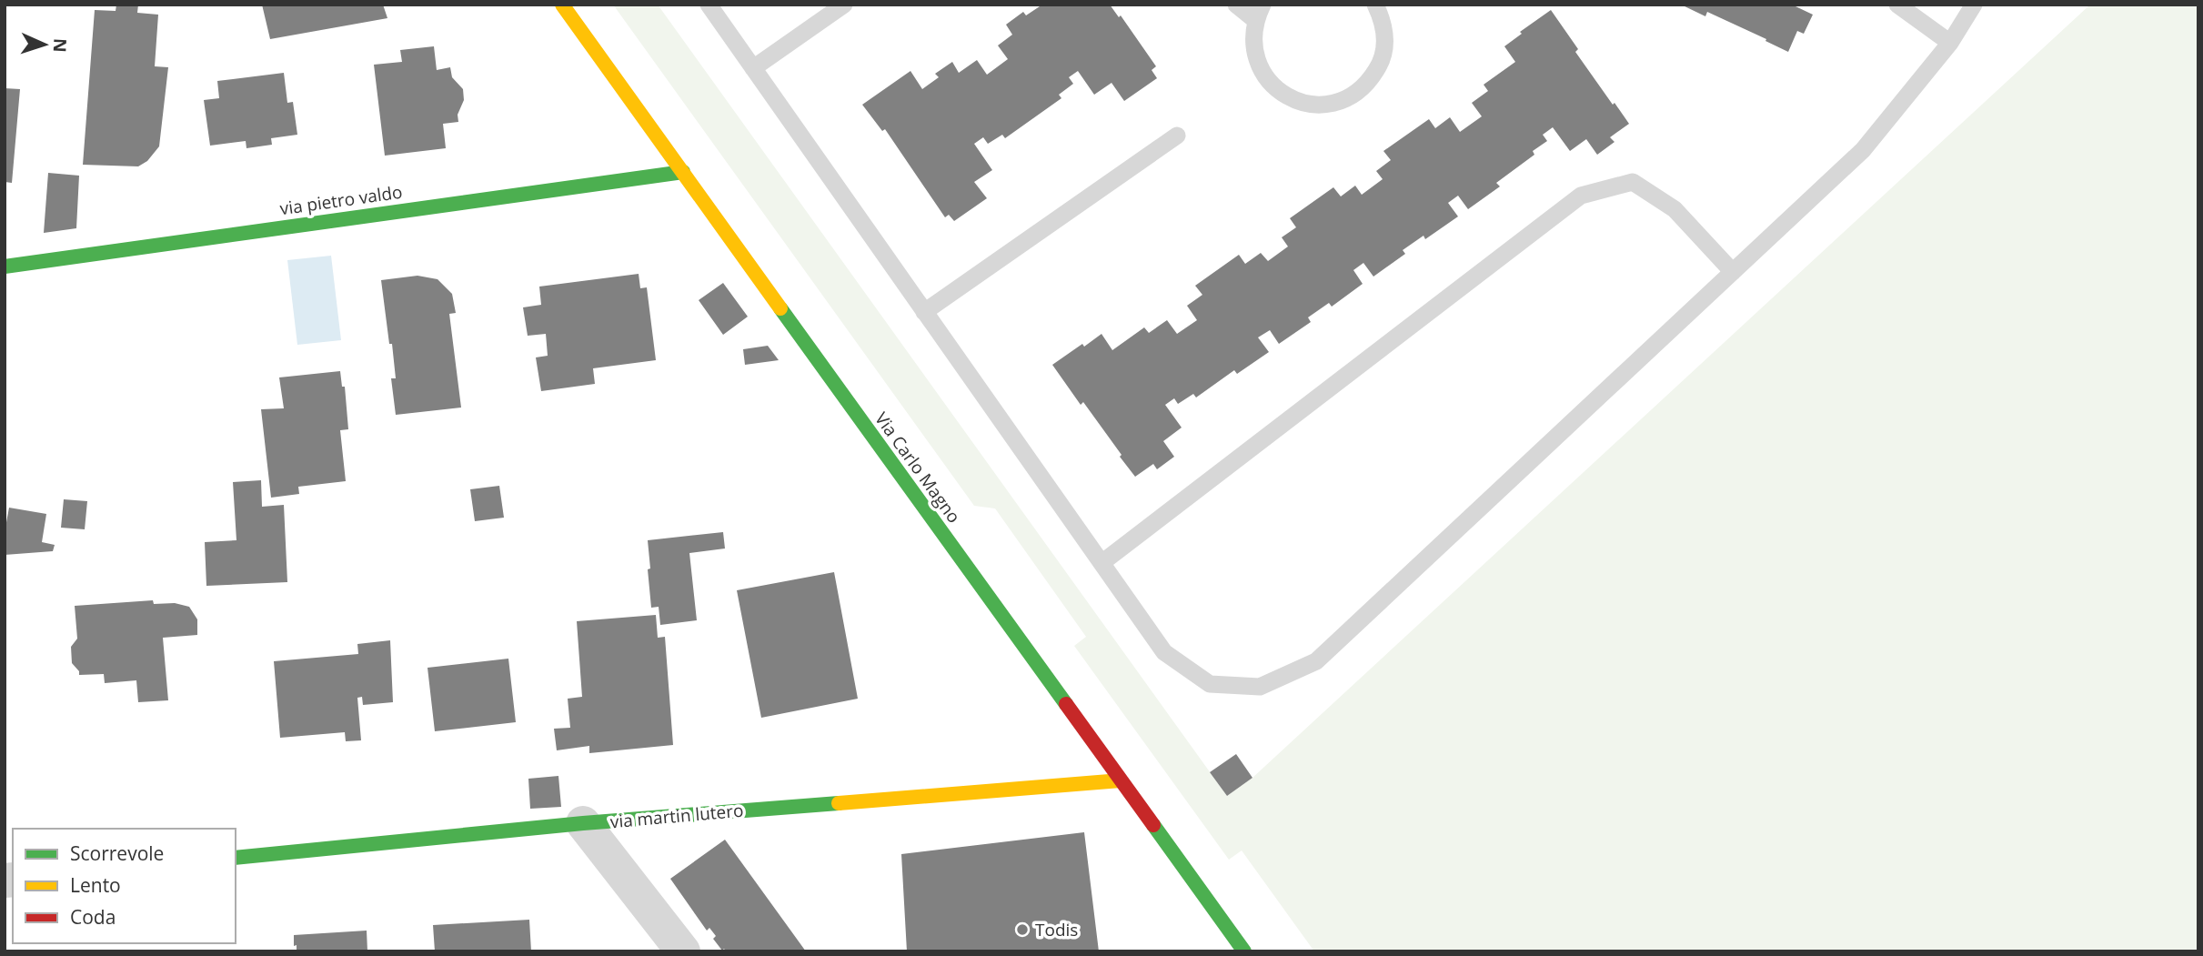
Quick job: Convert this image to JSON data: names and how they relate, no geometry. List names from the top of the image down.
{
  "streets": {
    "street": ["via pietro valdo", "Via Carlo Magno", "via martin lutero"]
  },
  "crossings": [
    ["via pietro valdo", "Via Carlo Magno"],
    ["Via Carlo Magno", "via martin lutero"]
  ],
  "places": ["Todis"],
  "legend": ["Scorrevole", "Lento", "Coda"],
  "north": "right"
}
